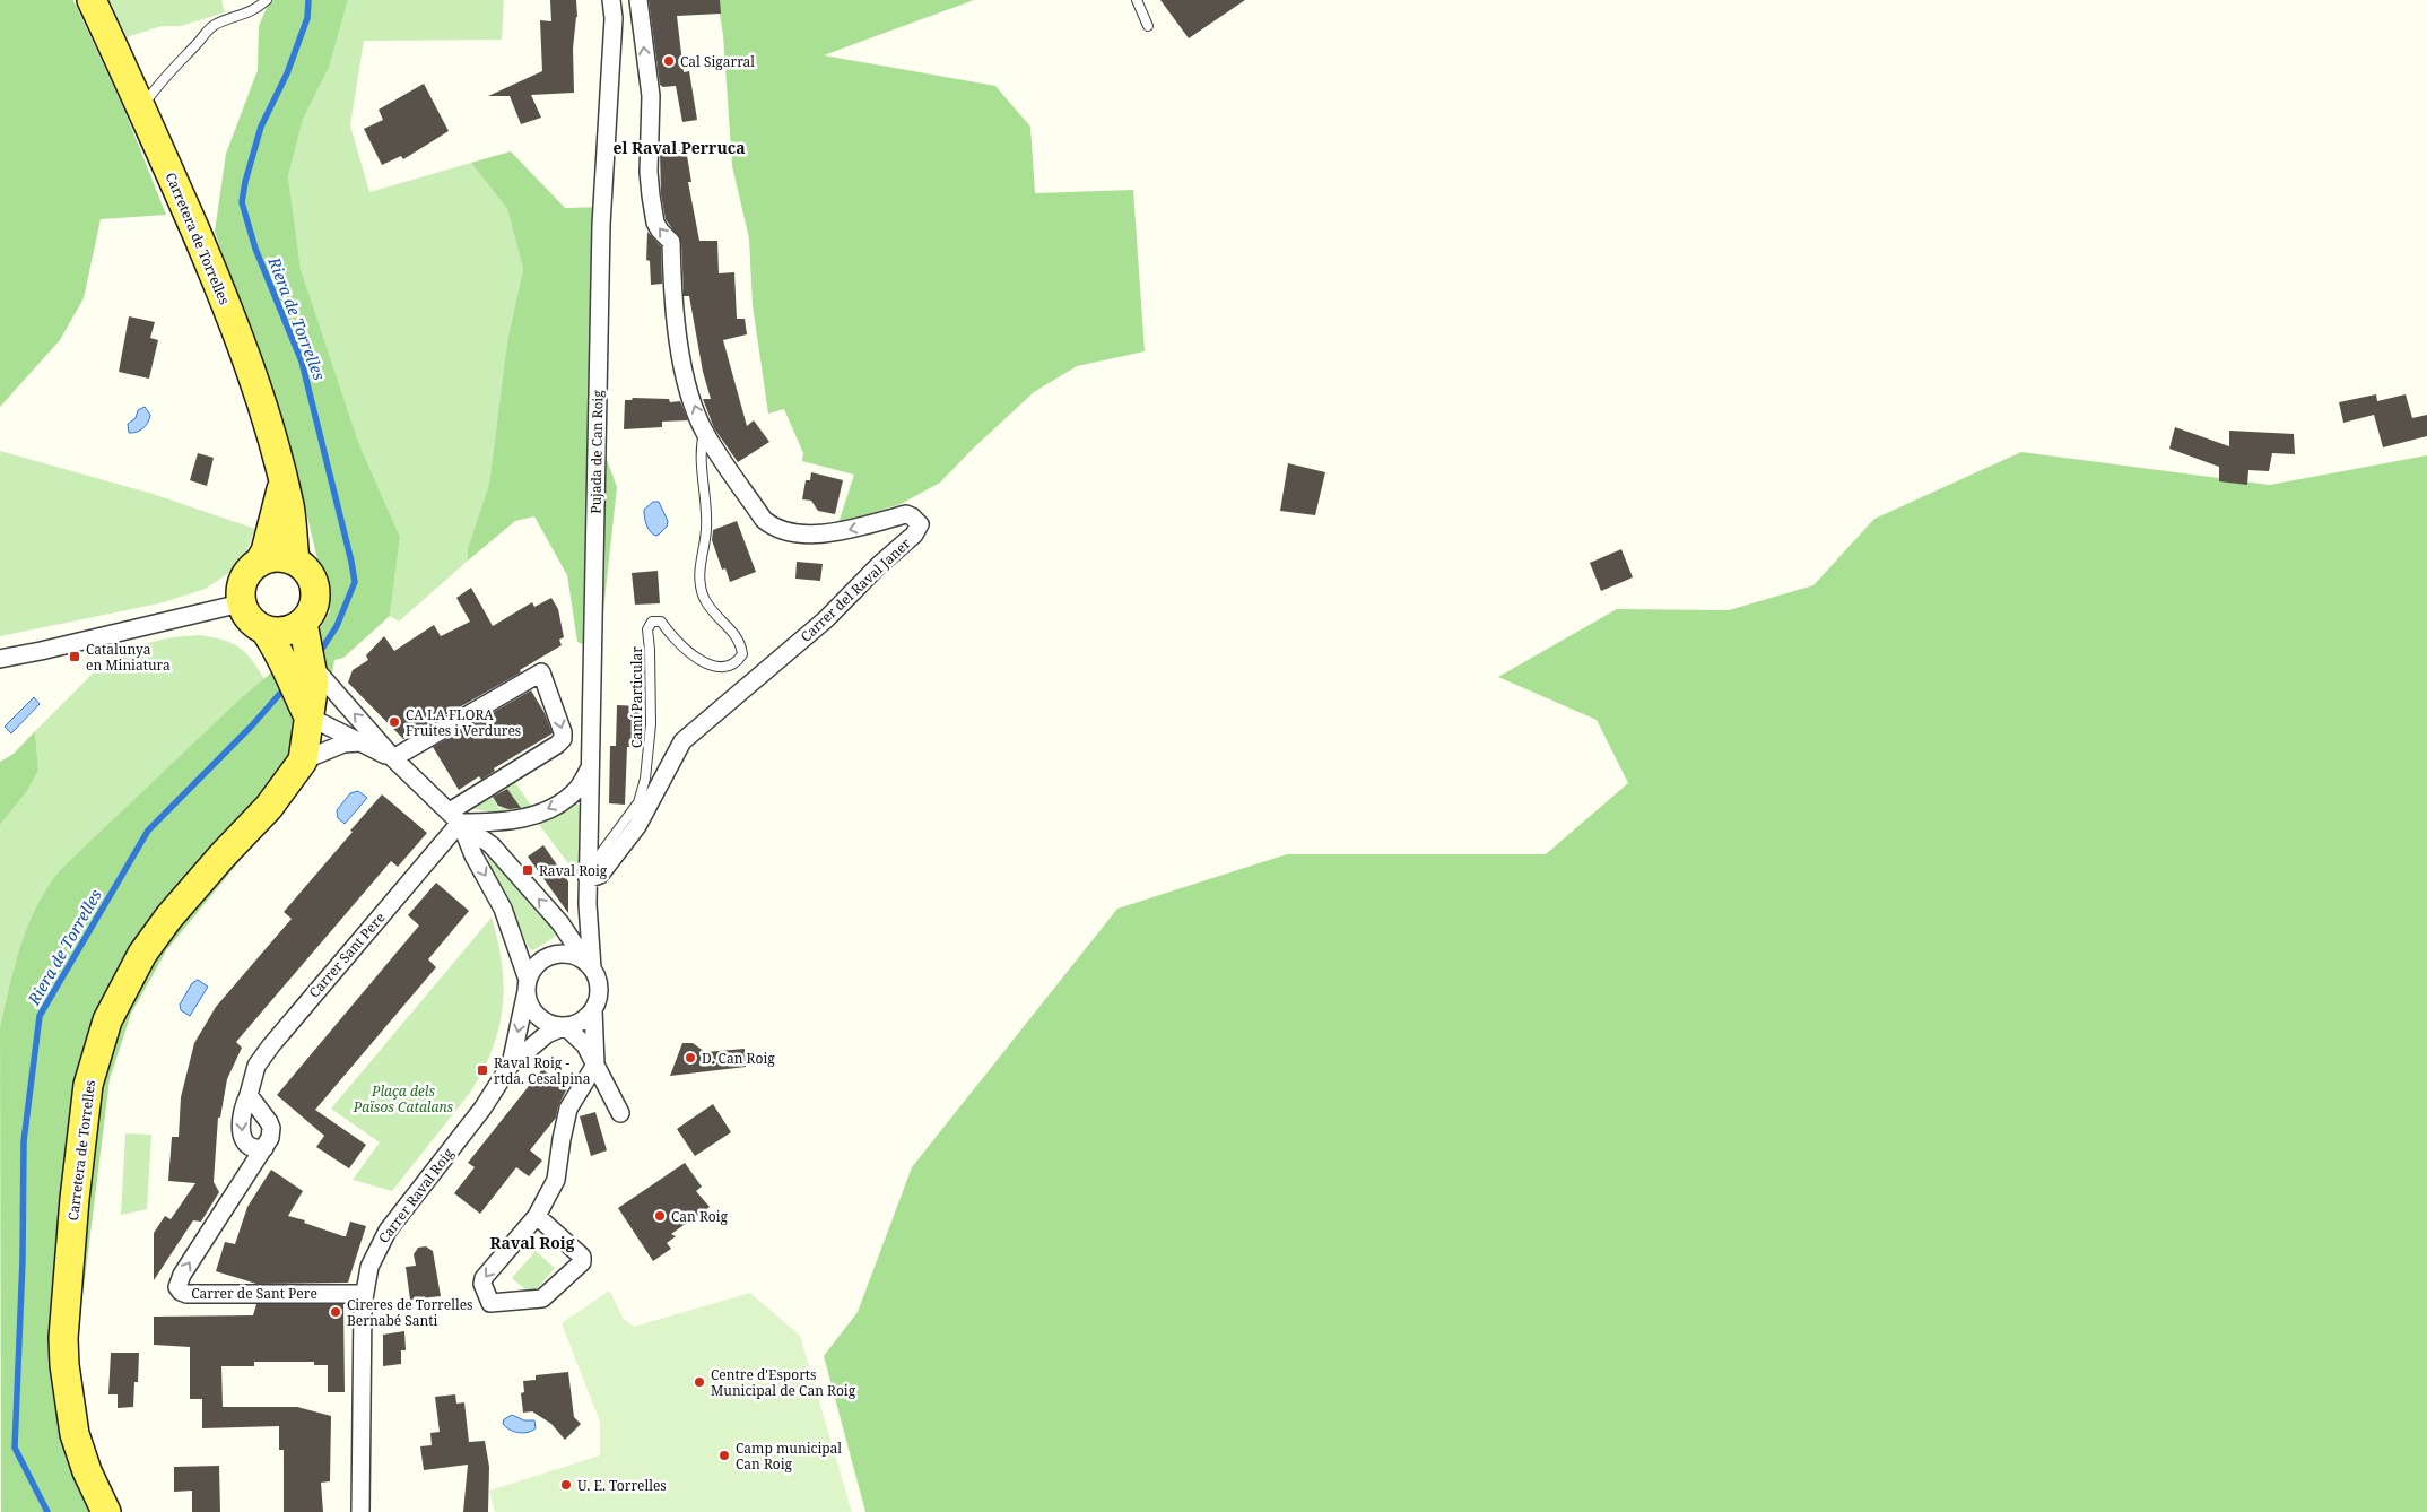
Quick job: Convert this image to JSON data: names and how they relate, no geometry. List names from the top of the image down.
{
  "streets": {
    "main road": ["Carretera de Torrelles"],
    "street": [
      "Pujada de Can Roig",
      "Carrer del Raval Janer",
      "Carrer Sant Pere",
      "Carrer Raval Roig",
      "Carrer de Sant Pere"
    ],
    "lane": ["Camí Particular"]
  },
  "crossings": [
    ["Pujada de Can Roig", "Carrer del Raval Janer"],
    ["Pujada de Can Roig", "Camí Particular"],
    ["Pujada de Can Roig", "Carrer Raval Roig"],
    ["Carrer del Raval Janer", "Camí Particular"],
    ["Carrer Raval Roig", "Carrer de Sant Pere"]
  ],
  "districts": ["el Raval Perruca", "Raval Roig"],
  "water": ["Riera de Torrelles"],
  "parks": ["Plaça dels Països Catalans"],
  "places": {
    "other": [
      "Cal Sigarral",
      "CA LA FLORA Fruites i Verdures",
      "D. Can Roig",
      "Can Roig",
      "Cireres de Torrelles Bernabé Santi",
      "Centre d'Esports Municipal de Can Roig",
      "Camp municipal Can Roig",
      "U. E. Torrelles"
    ],
    "transit": ["Catalunya en Miniatura", "Raval Roig", "Raval Roig - rtda. Cesalpina"]
  }
}
